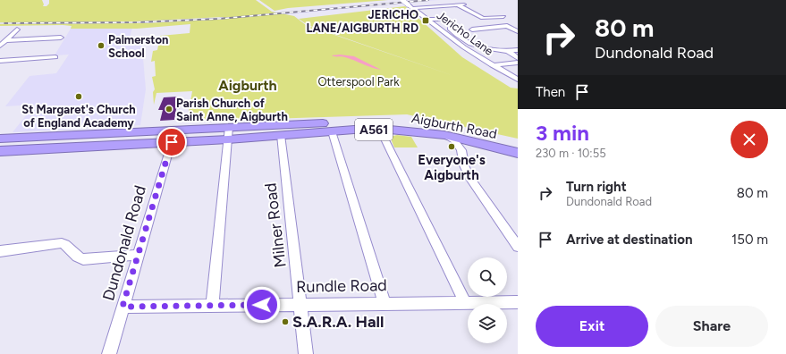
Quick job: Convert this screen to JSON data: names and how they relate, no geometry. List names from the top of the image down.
{
  "streets": {
    "highway": ["Aigburth Road", "A561"],
    "street": [
      "Jericho Lane",
      "Milner Road",
      "Dundonald Road",
      "Rundle Road"
    ]
  },
  "crossings": [
    ["Aigburth Road", "Milner Road"],
    ["Aigburth Road", "Dundonald Road"],
    ["Milner Road", "Rundle Road"],
    ["Dundonald Road", "Rundle Road"]
  ],
  "districts": ["Aigburth"],
  "parks": ["Otterspool Park"],
  "places": {
    "transit": ["JERICHO LANE/AIGBURTH RD"],
    "other": [
      "Palmerston School",
      "St Margaret's Church of England Academy",
      "Parish Church of Saint Anne, Aigburth",
      "Everyone's Aigburth",
      "S.A.R.A. Hall"
    ]
  },
  "page": {
    "turn": ["80 m", "Dundonald Road"],
    "then": "Then",
    "heading": ["3 min", "230 m · 10:55"],
    "list": [
      {
        "name": "Turn right",
        "note": "Dundonald Road",
        "value": "80 m"
      },
      {
        "name": "Arrive at destination",
        "value": "150 m"
      }
    ],
    "buttons": ["Exit", "Share"]
  }
}
